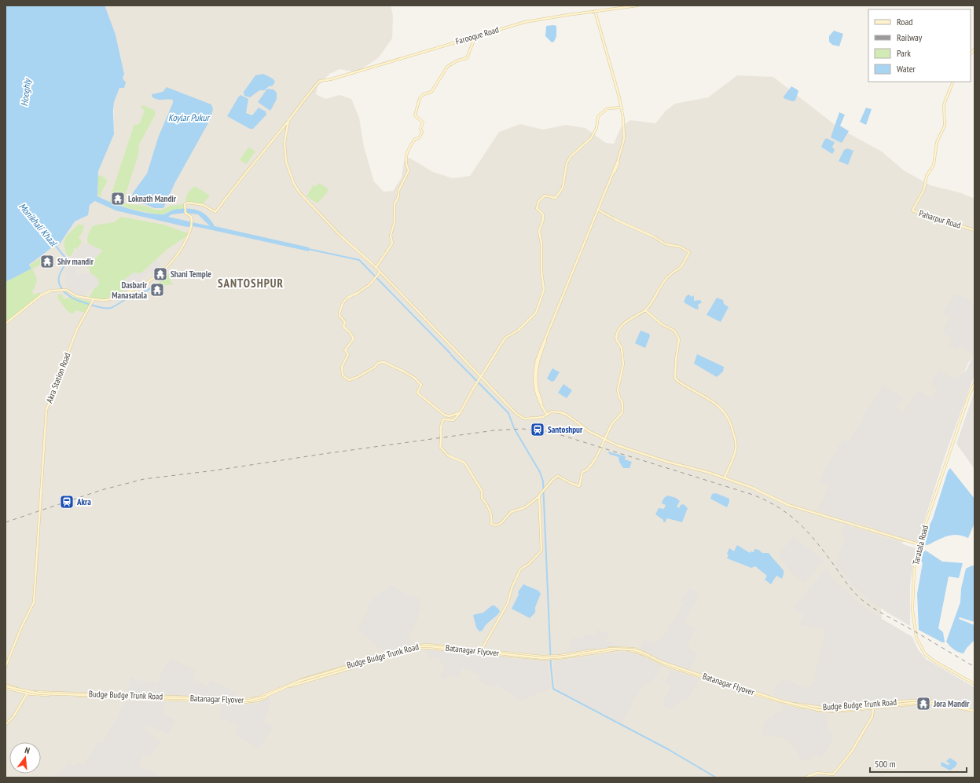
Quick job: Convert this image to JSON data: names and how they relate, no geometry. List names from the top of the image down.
{
  "streets": {
    "street": [
      "Farooque Road",
      "Paharpur Road",
      "Akra Station Road",
      "Taratala Road",
      "Batanagar Flyover",
      "Budge Budge Trunk Road"
    ]
  },
  "crossings": [
    ["Batanagar Flyover", "Budge Budge Trunk Road"]
  ],
  "districts": ["SANTOSHPUR"],
  "water": ["Hooghly", "Koylar Pukur", "Monikhali Khaal"],
  "places": {
    "temple": [
      "Loknath Mandir",
      "Shiv mandir",
      "Shani Temple",
      "Dasbarir Manasatala",
      "Jora Mandir"
    ],
    "station": ["Santoshpur", "Akra"]
  },
  "legend": [
    "Road",
    "Railway",
    "Park",
    "Water"
  ],
  "scale_bar": "500 m",
  "north": "top"
}
